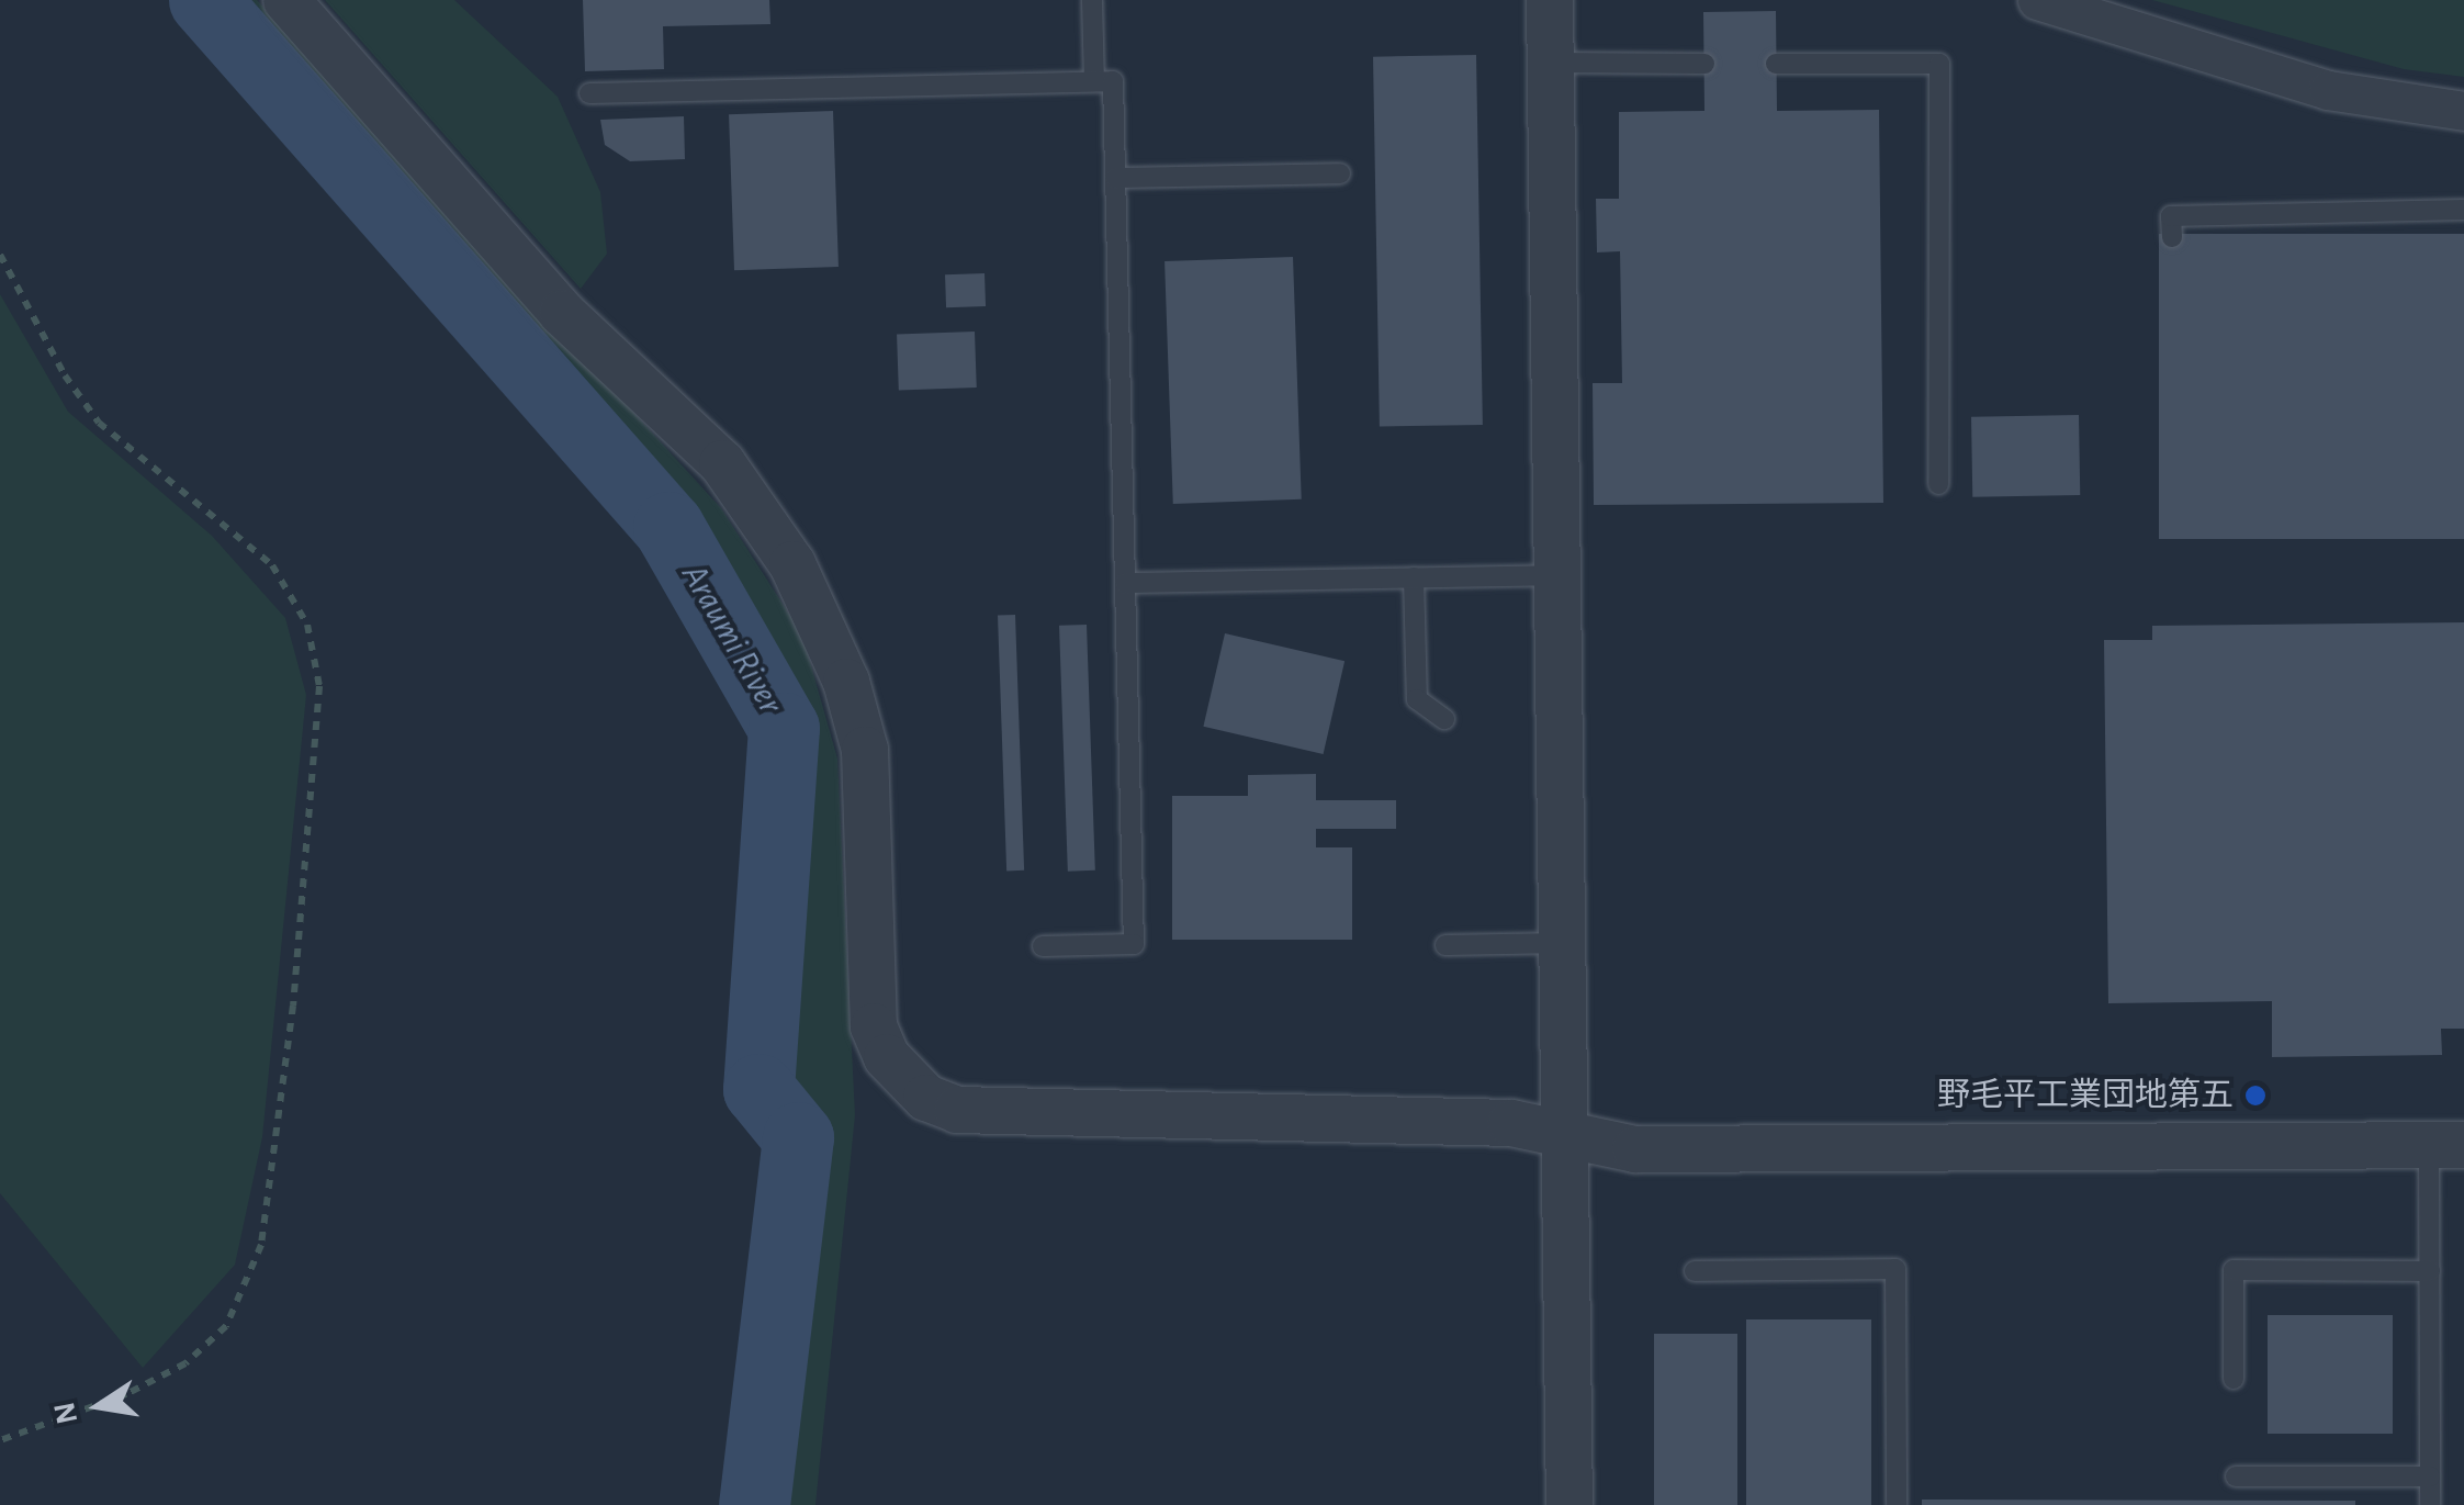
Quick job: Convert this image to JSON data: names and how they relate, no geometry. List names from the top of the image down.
{
  "water": ["Araumi River"],
  "places": ["野毛平工業団地第五"],
  "north": "left"
}
